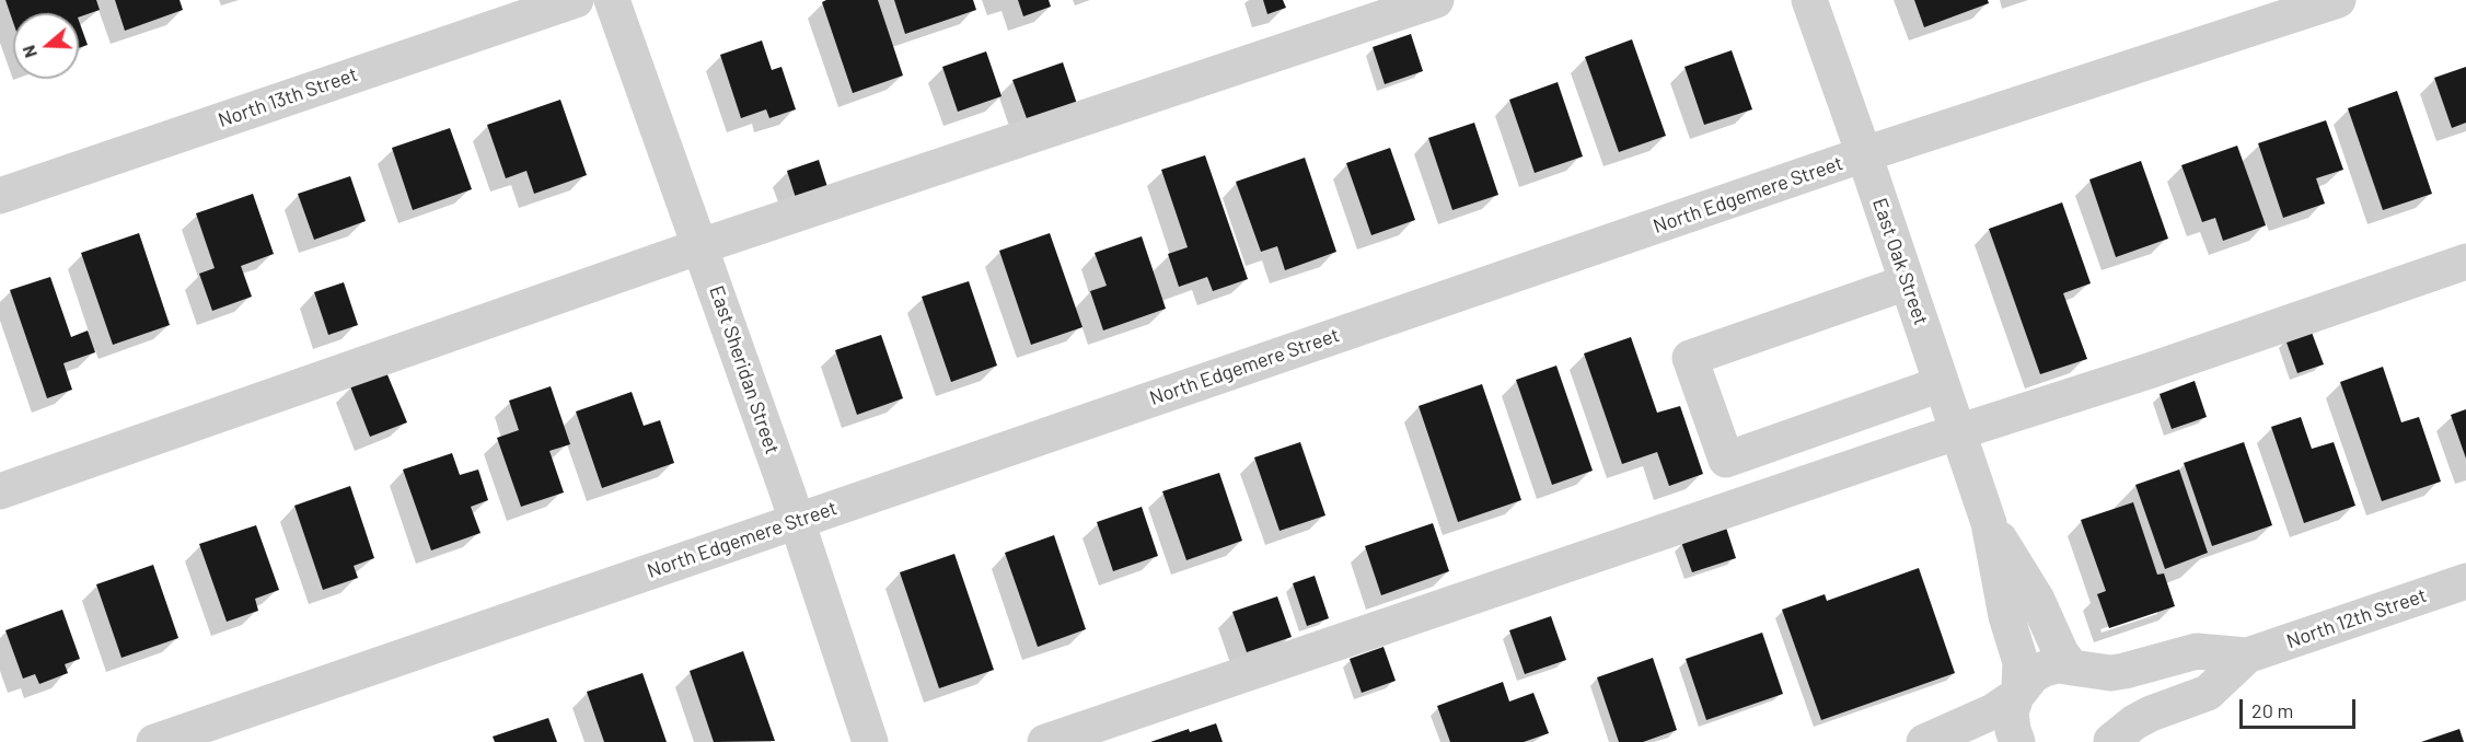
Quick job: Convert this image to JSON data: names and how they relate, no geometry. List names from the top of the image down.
{
  "streets": {
    "street": [
      "North 13th Street",
      "North Edgemere Street",
      "East Oak Street",
      "East Sheridan Street",
      "North 12th Street"
    ]
  },
  "crossings": [
    ["North Edgemere Street", "East Oak Street"],
    ["North Edgemere Street", "East Sheridan Street"],
    ["East Oak Street", "North 12th Street"]
  ],
  "scale_bar": "20 m",
  "north": "left"
}
